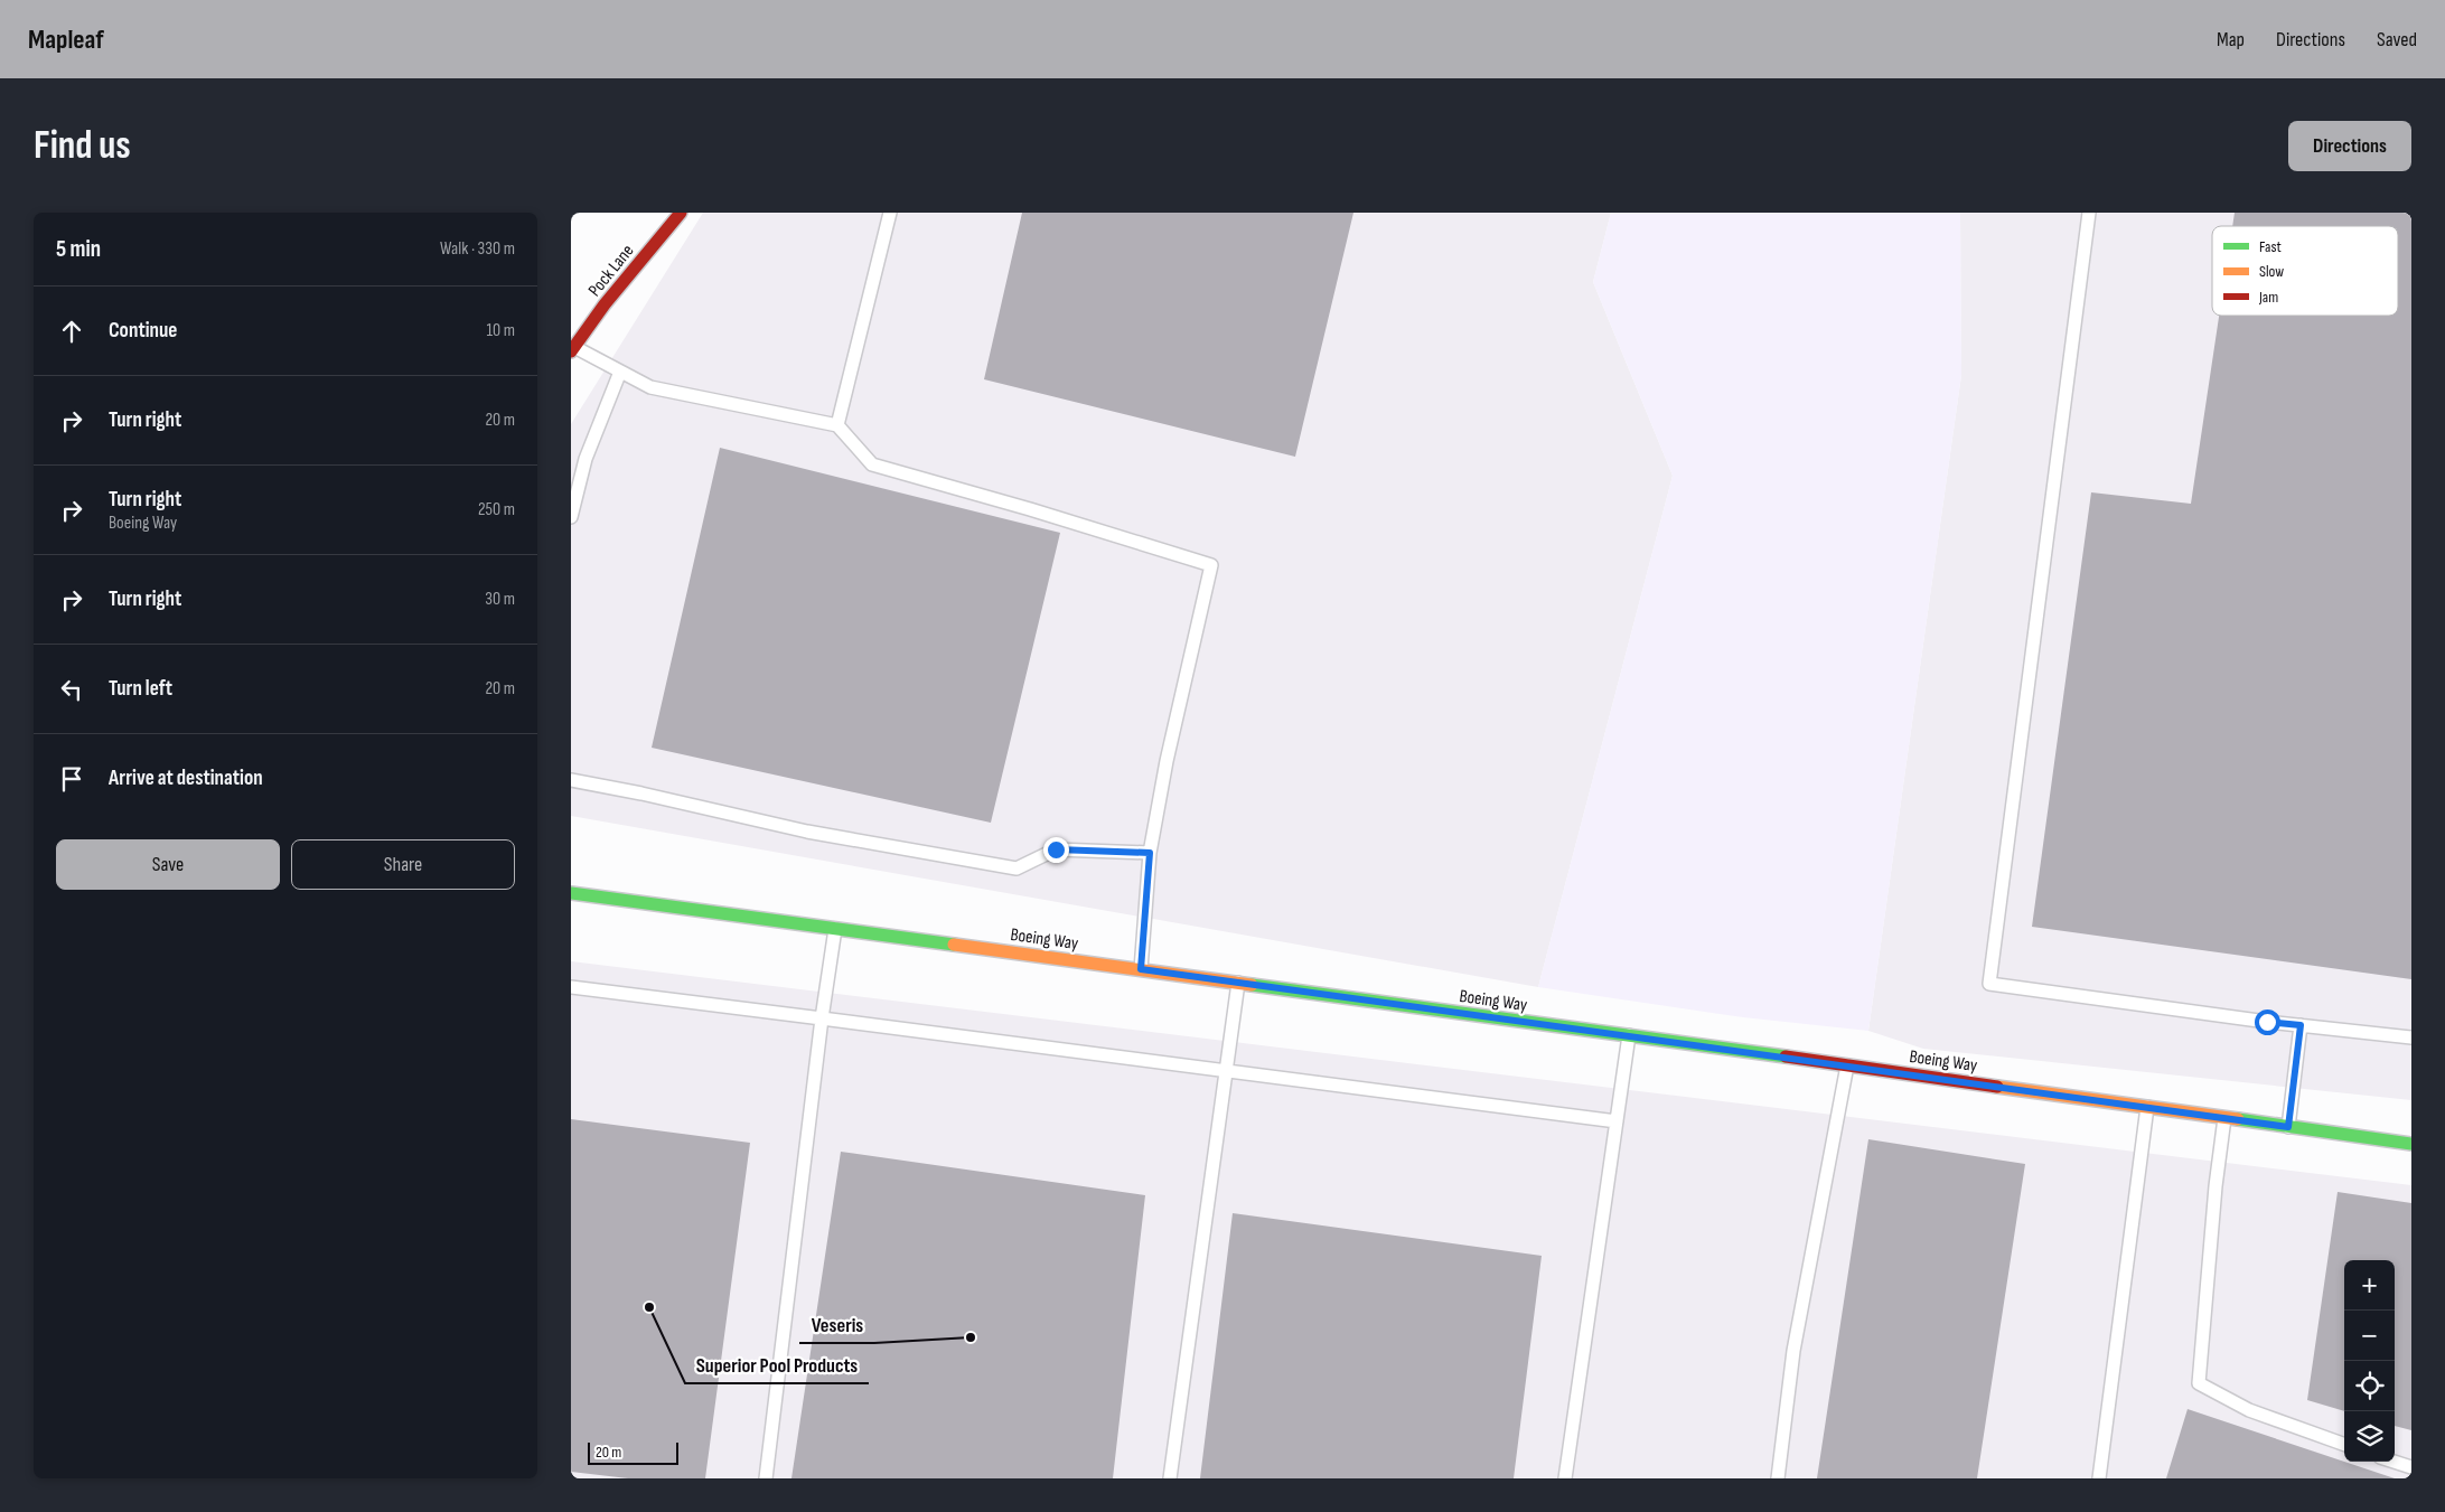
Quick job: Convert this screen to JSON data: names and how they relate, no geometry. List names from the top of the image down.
{
  "streets": {
    "street": ["Pock Lane", "Boeing Way"]
  },
  "places": ["Superior Pool Products", "Veseris"],
  "legend": ["Fast", "Slow", "Jam"],
  "scale_bar": "20 m",
  "page": {
    "header": "Mapleaf",
    "nav": ["Map", "Directions", "Saved"],
    "buttons": [
      "Directions",
      ["Save", "Share"]
    ],
    "title": "Find us",
    "heading": ["5 min", "Walk · 330 m"],
    "list": [
      ["Continue", "10 m"],
      ["Turn right", "20 m"],
      ["Turn right", "Boeing Way", "250 m"],
      ["Turn right", "30 m"],
      ["Turn left", "20 m"],
      "Arrive at destination"
    ],
    "map_buttons": ["+", "−"],
    "scale": "20 m"
  }
}
